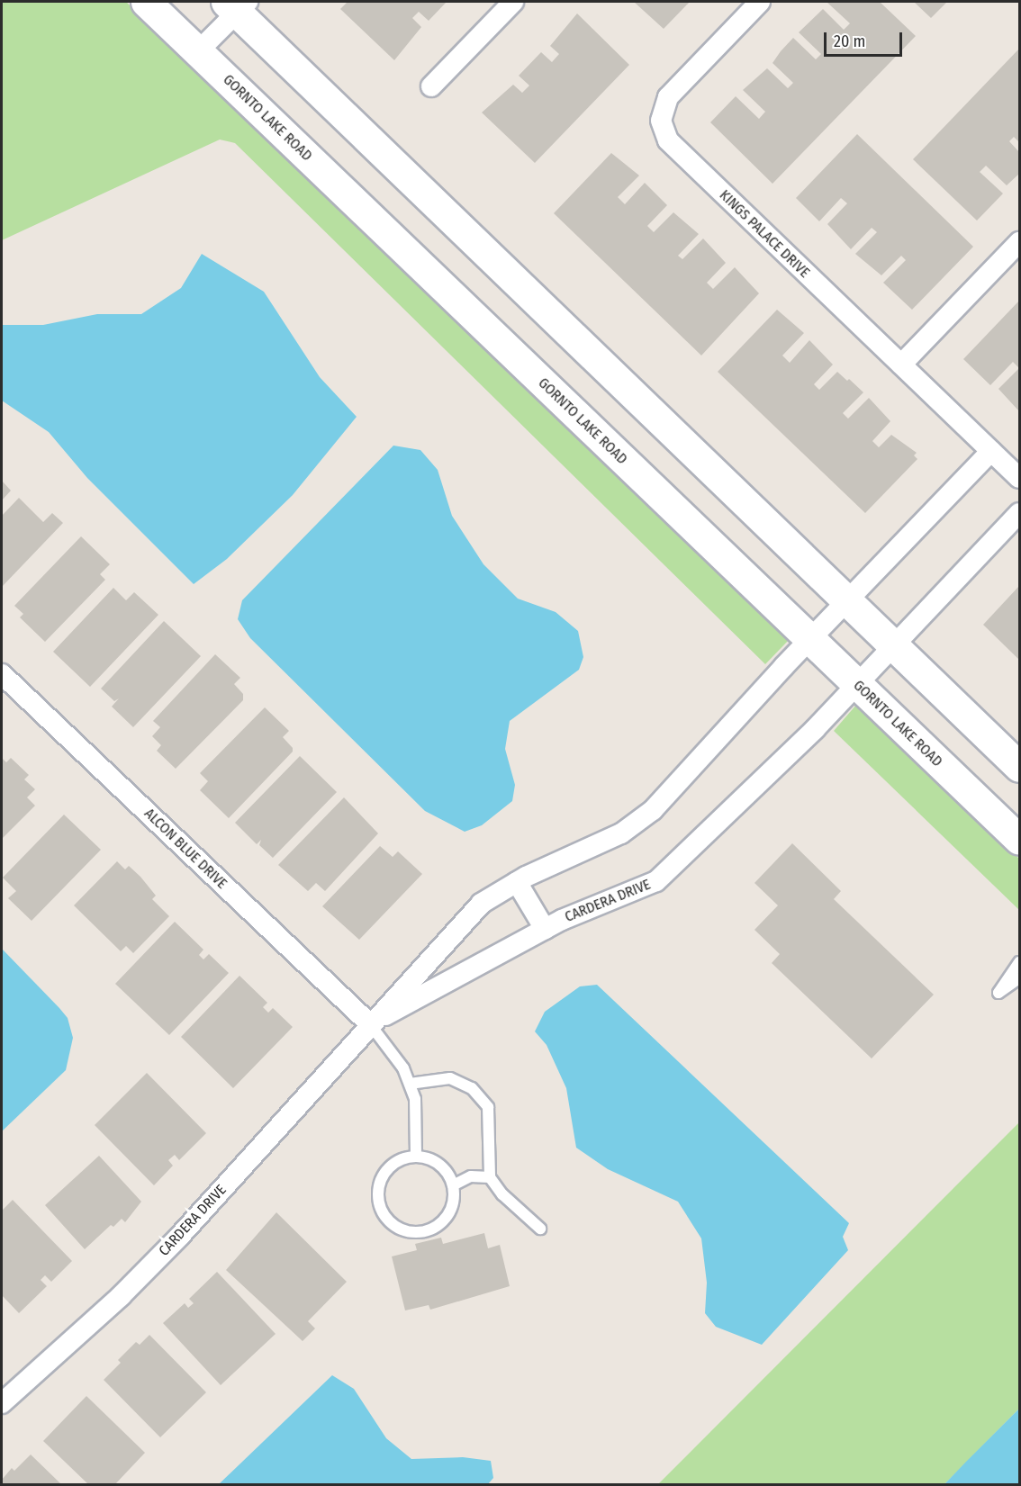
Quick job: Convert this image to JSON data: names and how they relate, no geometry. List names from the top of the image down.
{
  "streets": {
    "street": [
      "GORNTO LAKE ROAD",
      "KINGS PALACE DRIVE",
      "ALCON BLUE DRIVE",
      "CARDERA DRIVE"
    ]
  },
  "crossings": [
    ["GORNTO LAKE ROAD", "CARDERA DRIVE"],
    ["ALCON BLUE DRIVE", "CARDERA DRIVE"]
  ],
  "scale_bar": "20 m"
}
